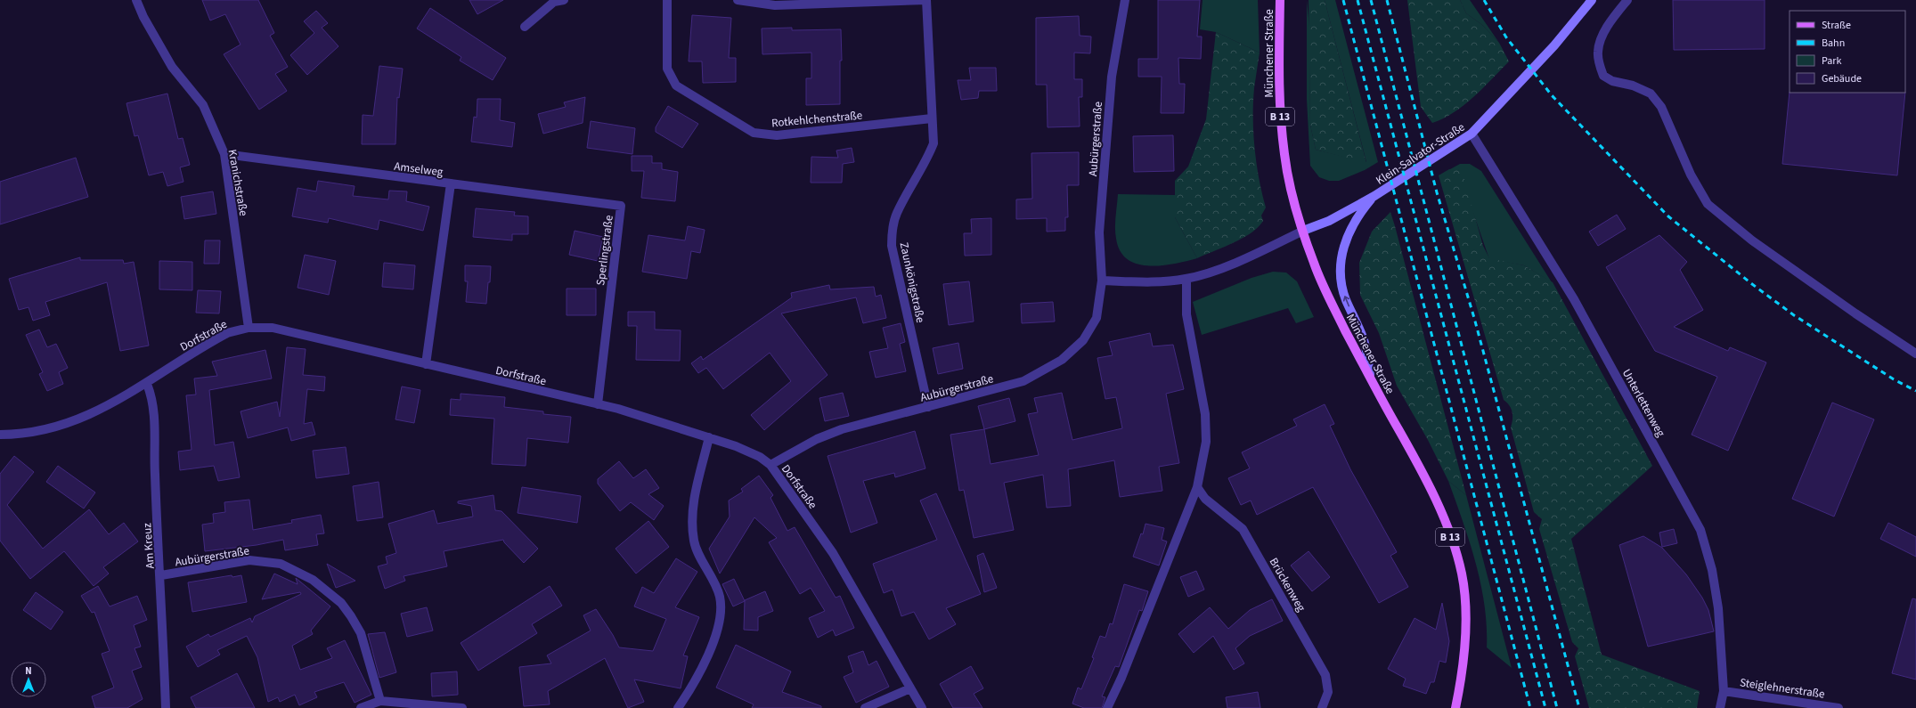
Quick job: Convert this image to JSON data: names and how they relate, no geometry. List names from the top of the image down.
{
  "streets": {
    "main road": ["Münchener Straße", "B 13", "Klein-Salvator-Straße"],
    "street": [
      "Rotkehlchenstraße",
      "Aubürgerstraße",
      "Amselweg",
      "Kranichstraße",
      "Sperlingstraße",
      "Zaunkönigstraße",
      "Dorfstraße",
      "Unterlettenweg",
      "Am Kreuz",
      "Brückenweg",
      "Steiglehnerstraße"
    ]
  },
  "crossings": [
    ["Münchener Straße", "Klein-Salvator-Straße"],
    ["Rotkehlchenstraße", "Zaunkönigstraße"],
    ["Aubürgerstraße", "Zaunkönigstraße"],
    ["Aubürgerstraße", "Dorfstraße"],
    ["Aubürgerstraße", "Am Kreuz"],
    ["Klein-Salvator-Straße", "Unterlettenweg"],
    ["Amselweg", "Kranichstraße"],
    ["Amselweg", "Sperlingstraße"],
    ["Amselweg", "Dorfstraße"],
    ["Kranichstraße", "Dorfstraße"],
    ["Sperlingstraße", "Dorfstraße"],
    ["Dorfstraße", "Am Kreuz"],
    ["Unterlettenweg", "Steiglehnerstraße"]
  ],
  "legend": [
    "Straße",
    "Bahn",
    "Park",
    "Gebäude"
  ],
  "north": "top"
}
